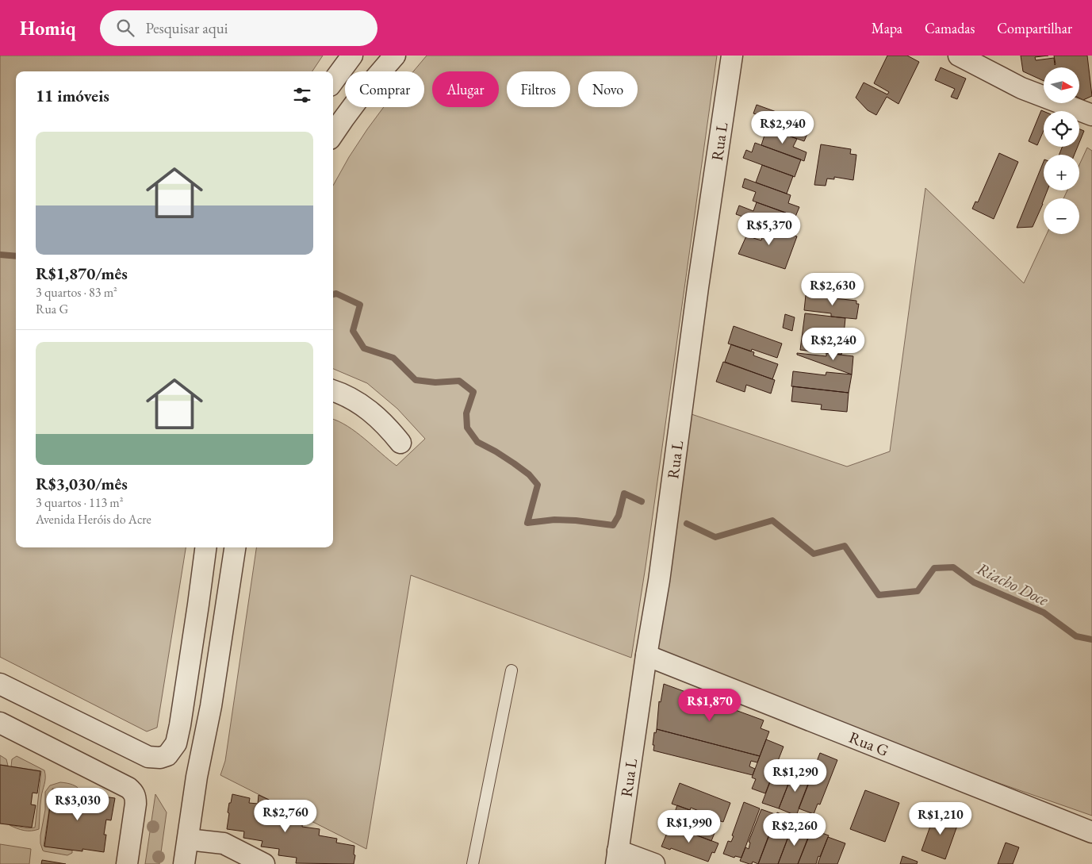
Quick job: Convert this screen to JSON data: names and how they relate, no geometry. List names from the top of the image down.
{
  "streets": {
    "street": ["Rua L", "Rua G"]
  },
  "crossings": [
    ["Rua L", "Rua G"]
  ],
  "water": ["Riacho Doce"],
  "north": "right",
  "page": {
    "header": "Homiq",
    "search": "Pesquisar aqui",
    "nav": ["Mapa", "Camadas", "Compartilhar"],
    "map_buttons": ["+", "−"],
    "chip": [
      "Comprar",
      "Alugar",
      "Filtros",
      "Novo"
    ],
    "heading": "11 imóveis",
    "price": [
      "R$2,940",
      "R$5,370",
      "R$2,630",
      "R$2,240",
      "R$1,870",
      "R$1,290",
      "R$3,030",
      "R$2,760",
      "R$1,210",
      "R$1,990",
      "R$2,260"
    ],
    "list": [
      {
        "name": "R$1,870/mês",
        "note": "3 quartos · 83 m² · Rua G"
      },
      {
        "name": "R$3,030/mês",
        "note": "3 quartos · 113 m² · Avenida Heróis do Acre"
      }
    ]
  }
}
